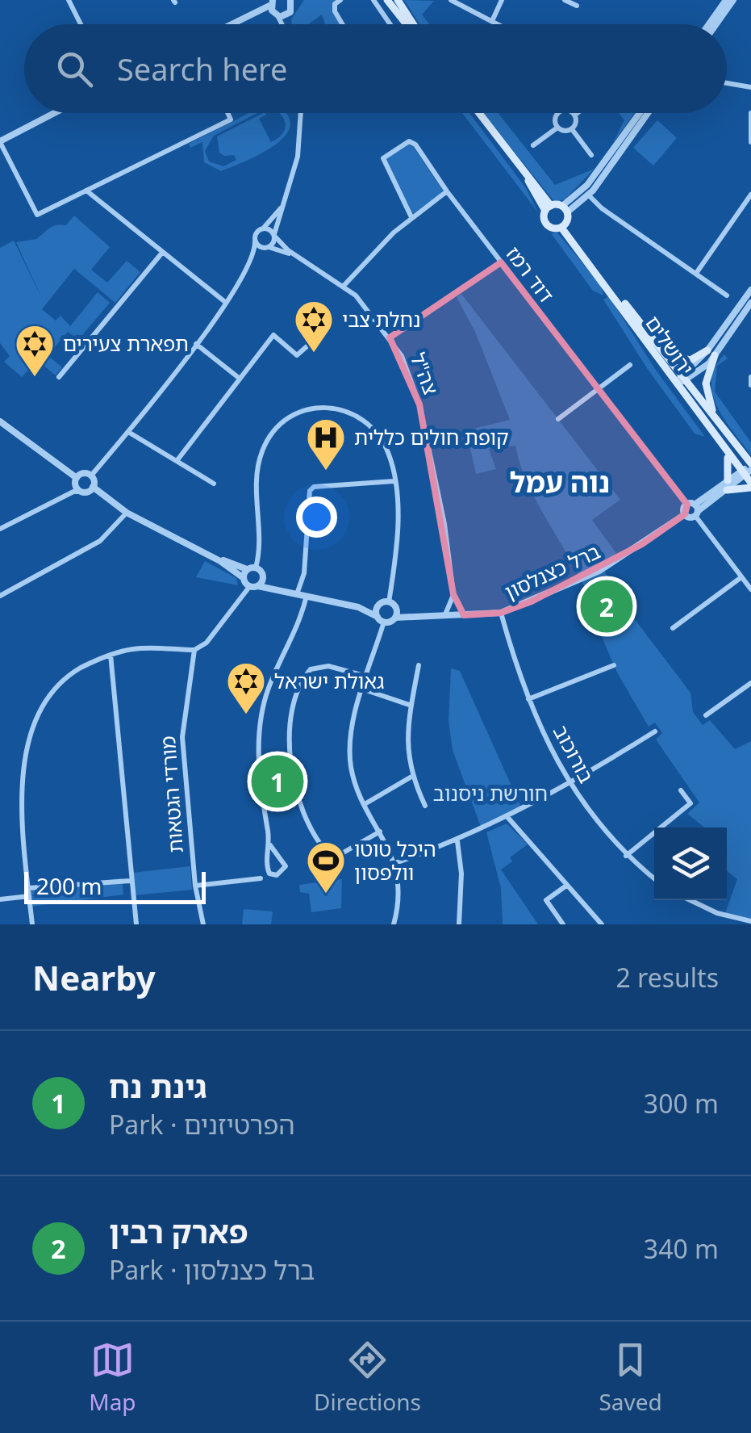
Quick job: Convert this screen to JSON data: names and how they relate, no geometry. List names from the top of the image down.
{
  "streets": {
    "main road": ["ירושלים"],
    "street": [
      "דוד רמז",
      "צה\"ל",
      "ברל כצנלסון",
      "בורוכוב",
      "מורדי הגטאות"
    ]
  },
  "crossings": [
    ["דוד רמז", "ברל כצנלסון"],
    ["צה\"ל", "ברל כצנלסון"],
    ["ברל כצנלסון", "בורוכוב"]
  ],
  "districts": ["נוה עמל"],
  "parks": ["חורשת ניסנוב"],
  "places": {
    "synagogue": ["נחלת צבי", "תפארת צעירים", "גאולת ישראל"],
    "hospital": ["קופת חולים כללית"],
    "sports": ["היכל טוטו וולפסון"]
  },
  "scale_bar": "200 m",
  "page": {
    "search": "Search here",
    "pins": ["2", "1"],
    "scale": "200 m",
    "heading": ["Nearby", "2 results"],
    "list": [
      {
        "mark": "1",
        "name": "גינת נח",
        "note": "Park · הפרטיזנים",
        "value": "300 m"
      },
      {
        "mark": "2",
        "name": "פארק רבין",
        "note": "Park · ברל כצנלסון",
        "value": "340 m"
      }
    ],
    "nav": ["Map", "Directions", "Saved"]
  }
}
